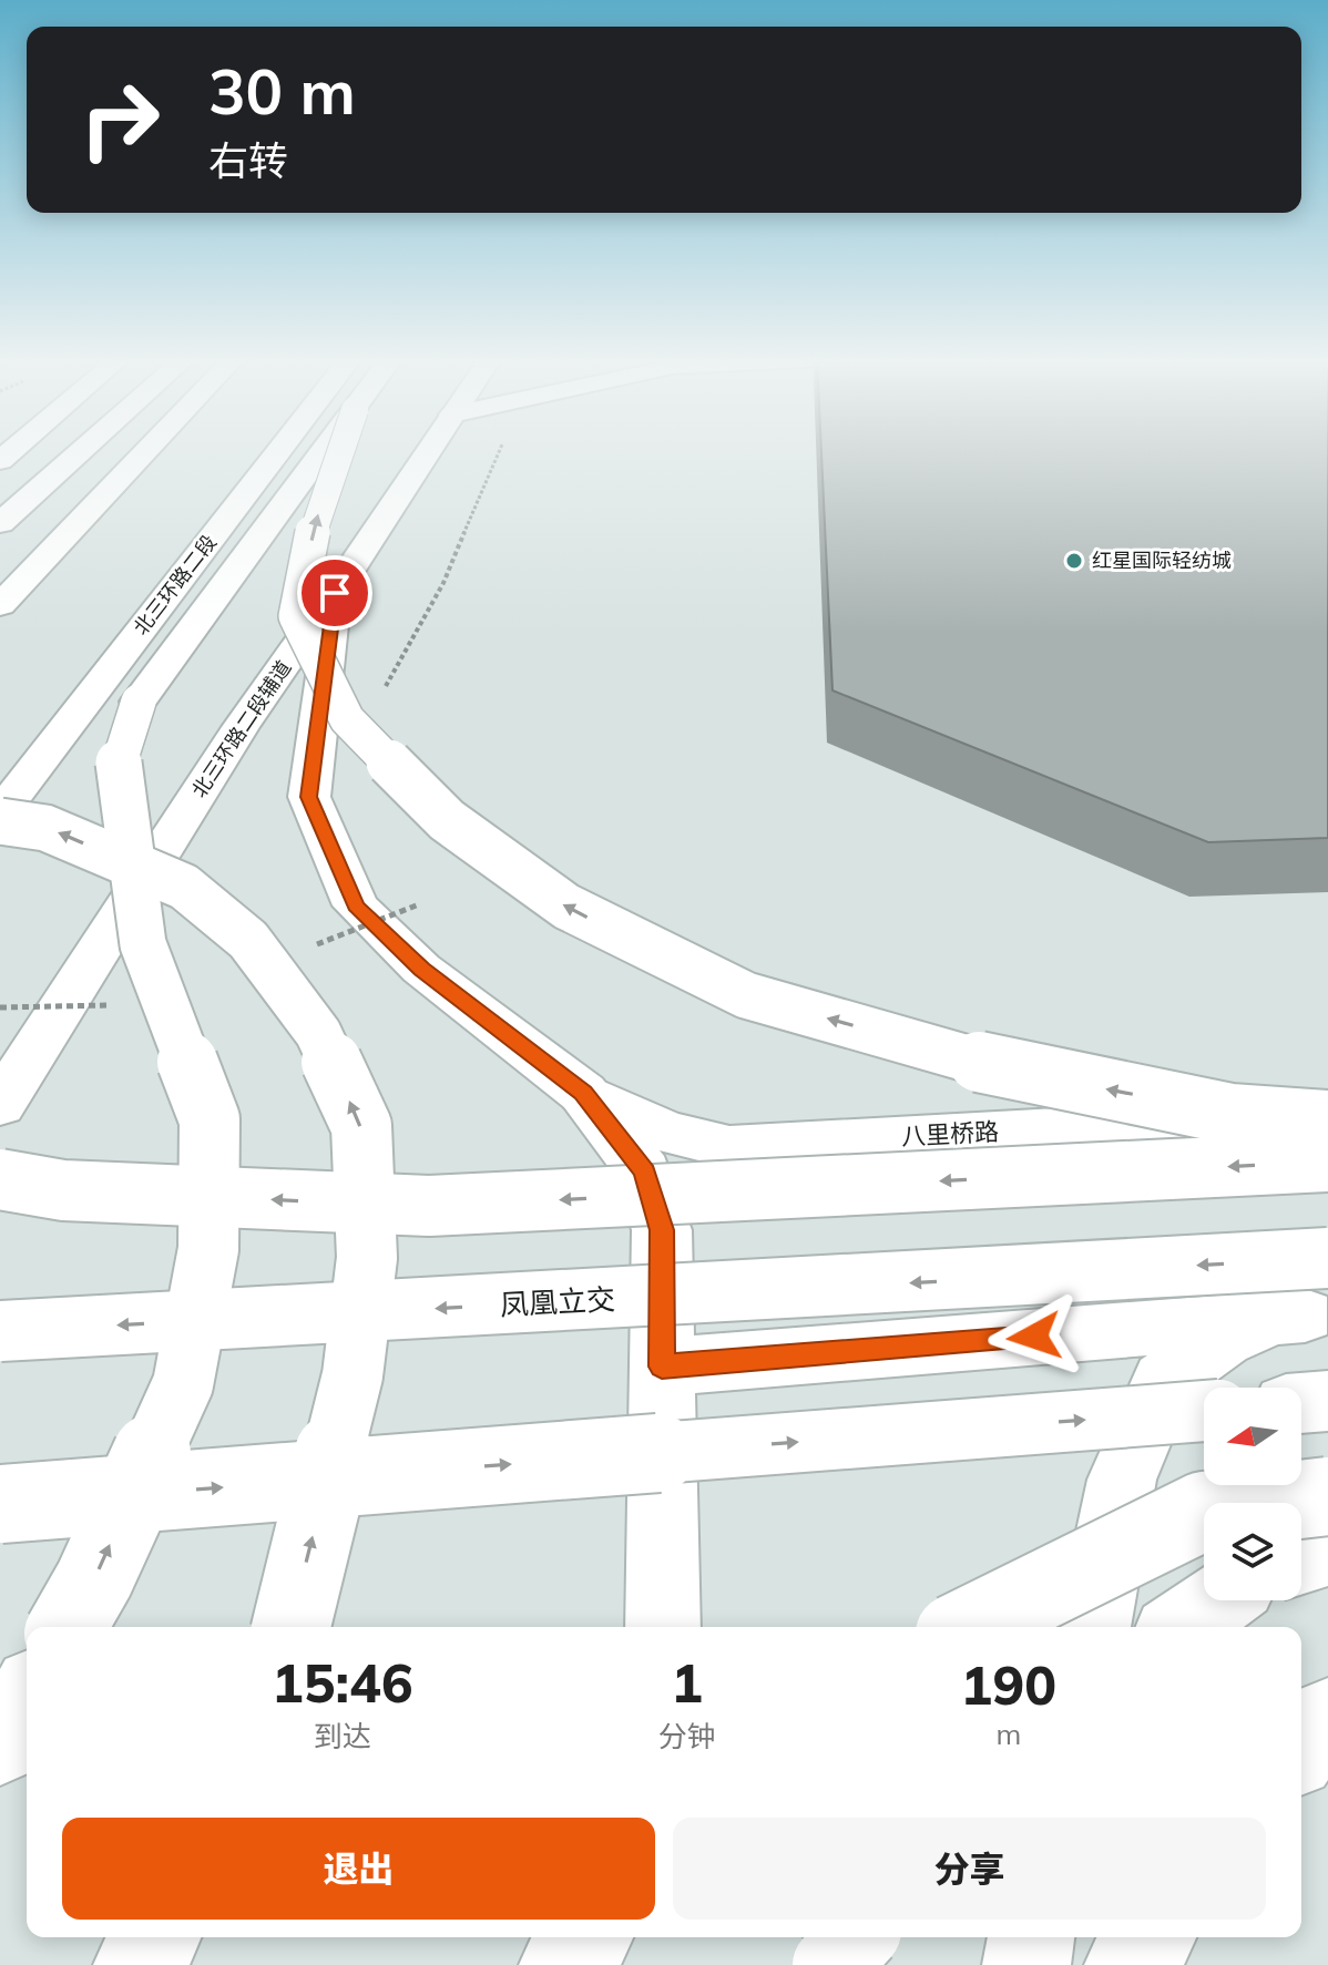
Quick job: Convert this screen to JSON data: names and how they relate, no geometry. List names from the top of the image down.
{
  "streets": {
    "main road": [
      "北三环路二段",
      "北三环路二段辅道",
      "八里桥路",
      "凤凰立交"
    ]
  },
  "places": ["红星国际轻纺城"],
  "north": "left",
  "page": {
    "turn": ["30 m", "右转"],
    "eta": [
      "15:46",
      "到达",
      "1",
      "分钟",
      "190",
      "m"
    ],
    "buttons": ["退出", "分享"]
  }
}
